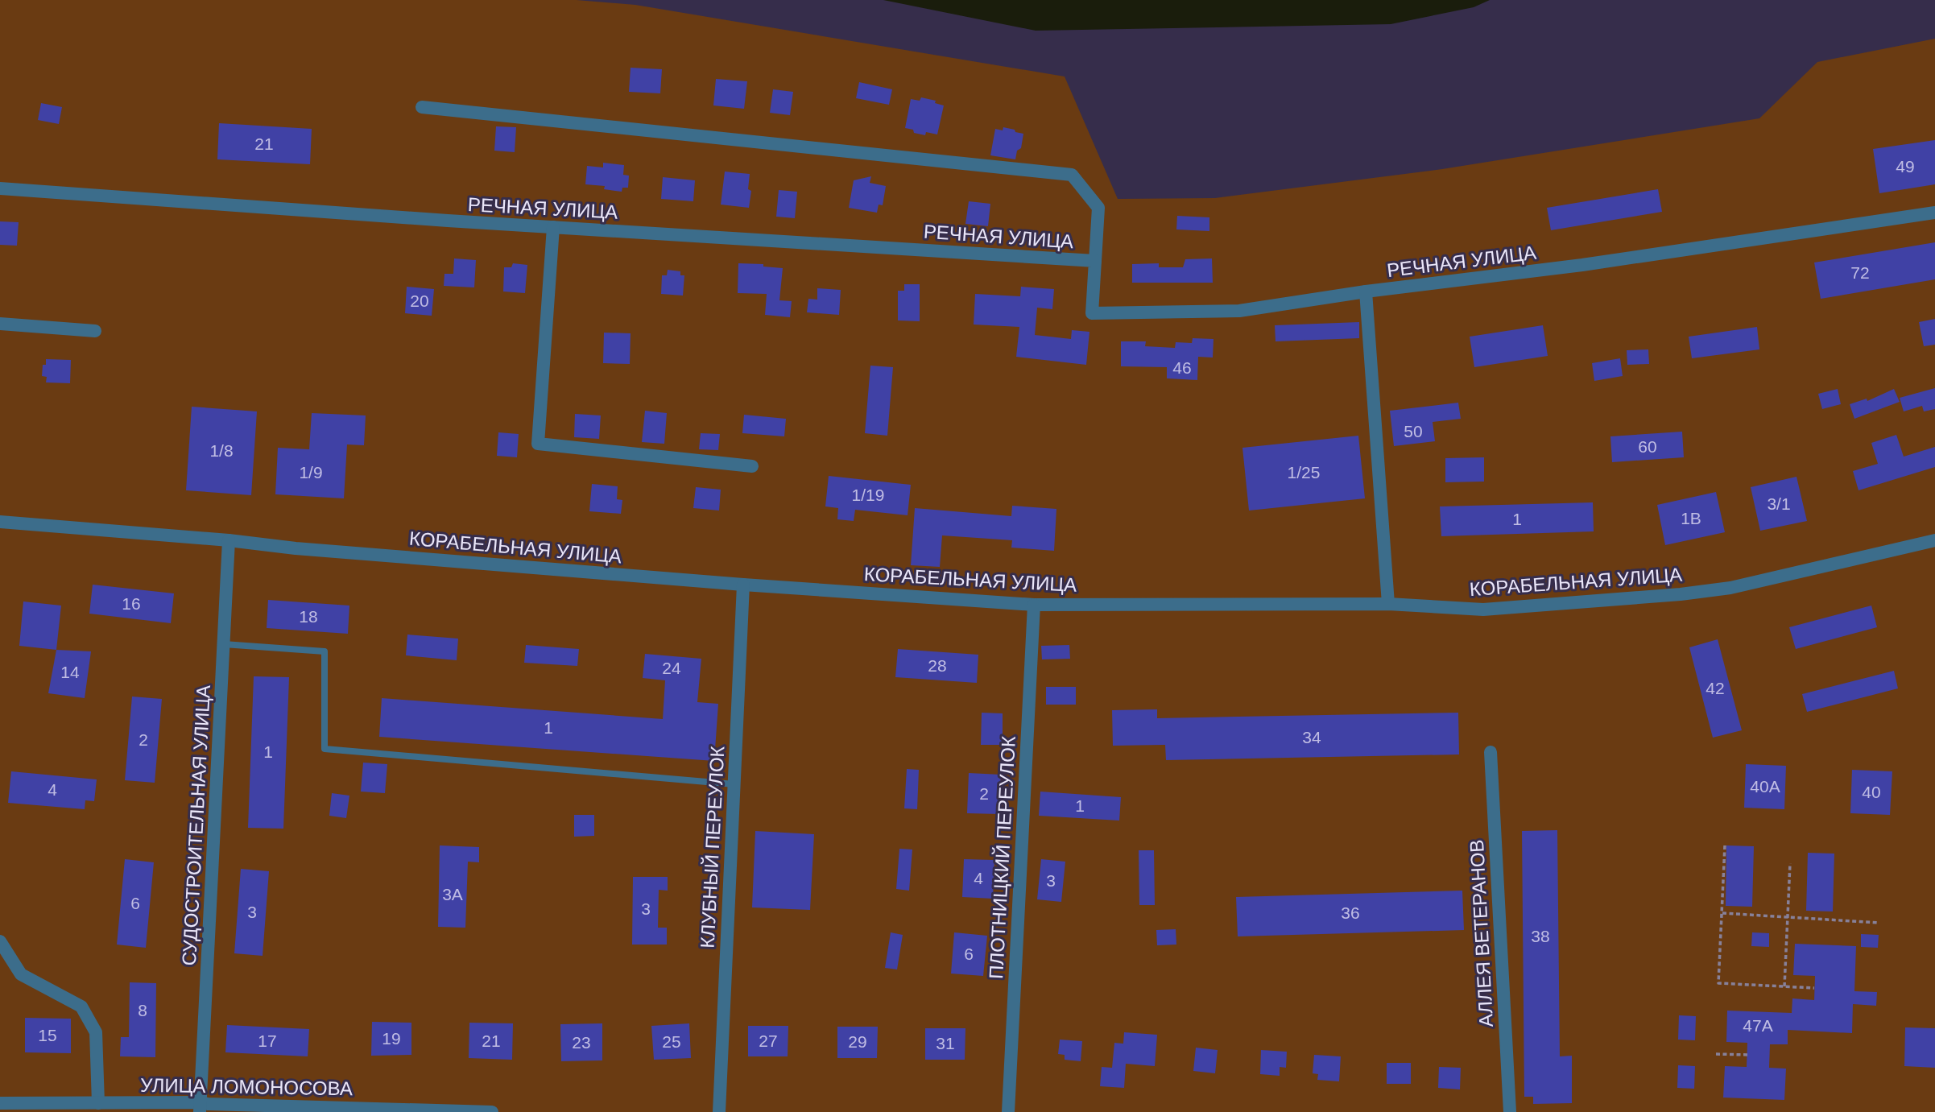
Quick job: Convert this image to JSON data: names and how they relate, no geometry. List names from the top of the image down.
{
  "streets": {
    "street": [
      "РЕЧНАЯ УЛИЦА",
      "КОРАБЕЛЬНАЯ УЛИЦА",
      "СУДОСТРОИТЕЛЬНАЯ УЛИЦА",
      "КЛУБНЫЙ ПЕРЕУЛОК",
      "ПЛОТНИЦКИЙ ПЕРЕУЛОК",
      "АЛЛЕЯ ВЕТЕРАНОВ",
      "УЛИЦА ЛОМОНОСОВА"
    ]
  },
  "crossings": [
    ["КОРАБЕЛЬНАЯ УЛИЦА", "СУДОСТРОИТЕЛЬНАЯ УЛИЦА"],
    ["КОРАБЕЛЬНАЯ УЛИЦА", "КЛУБНЫЙ ПЕРЕУЛОК"],
    ["КОРАБЕЛЬНАЯ УЛИЦА", "ПЛОТНИЦКИЙ ПЕРЕУЛОК"],
    ["СУДОСТРОИТЕЛЬНАЯ УЛИЦА", "УЛИЦА ЛОМОНОСОВА"]
  ],
  "house_numbers": [
    "21",
    "49",
    "72",
    "20",
    "46",
    "50",
    "60",
    "1/8",
    "1/9",
    "1/25",
    "1/19",
    "3/1",
    "1В",
    "1",
    "16",
    "18",
    "28",
    "24",
    "14",
    "42",
    "1",
    "34",
    "2",
    "1",
    "40А",
    "4",
    "40",
    "2",
    "1",
    "4",
    "3",
    "3А",
    "6",
    "3",
    "3",
    "36",
    "38",
    "6",
    "8",
    "47А",
    "15",
    "19",
    "17",
    "21",
    "27",
    "25",
    "29",
    "23",
    "31"
  ]
}
